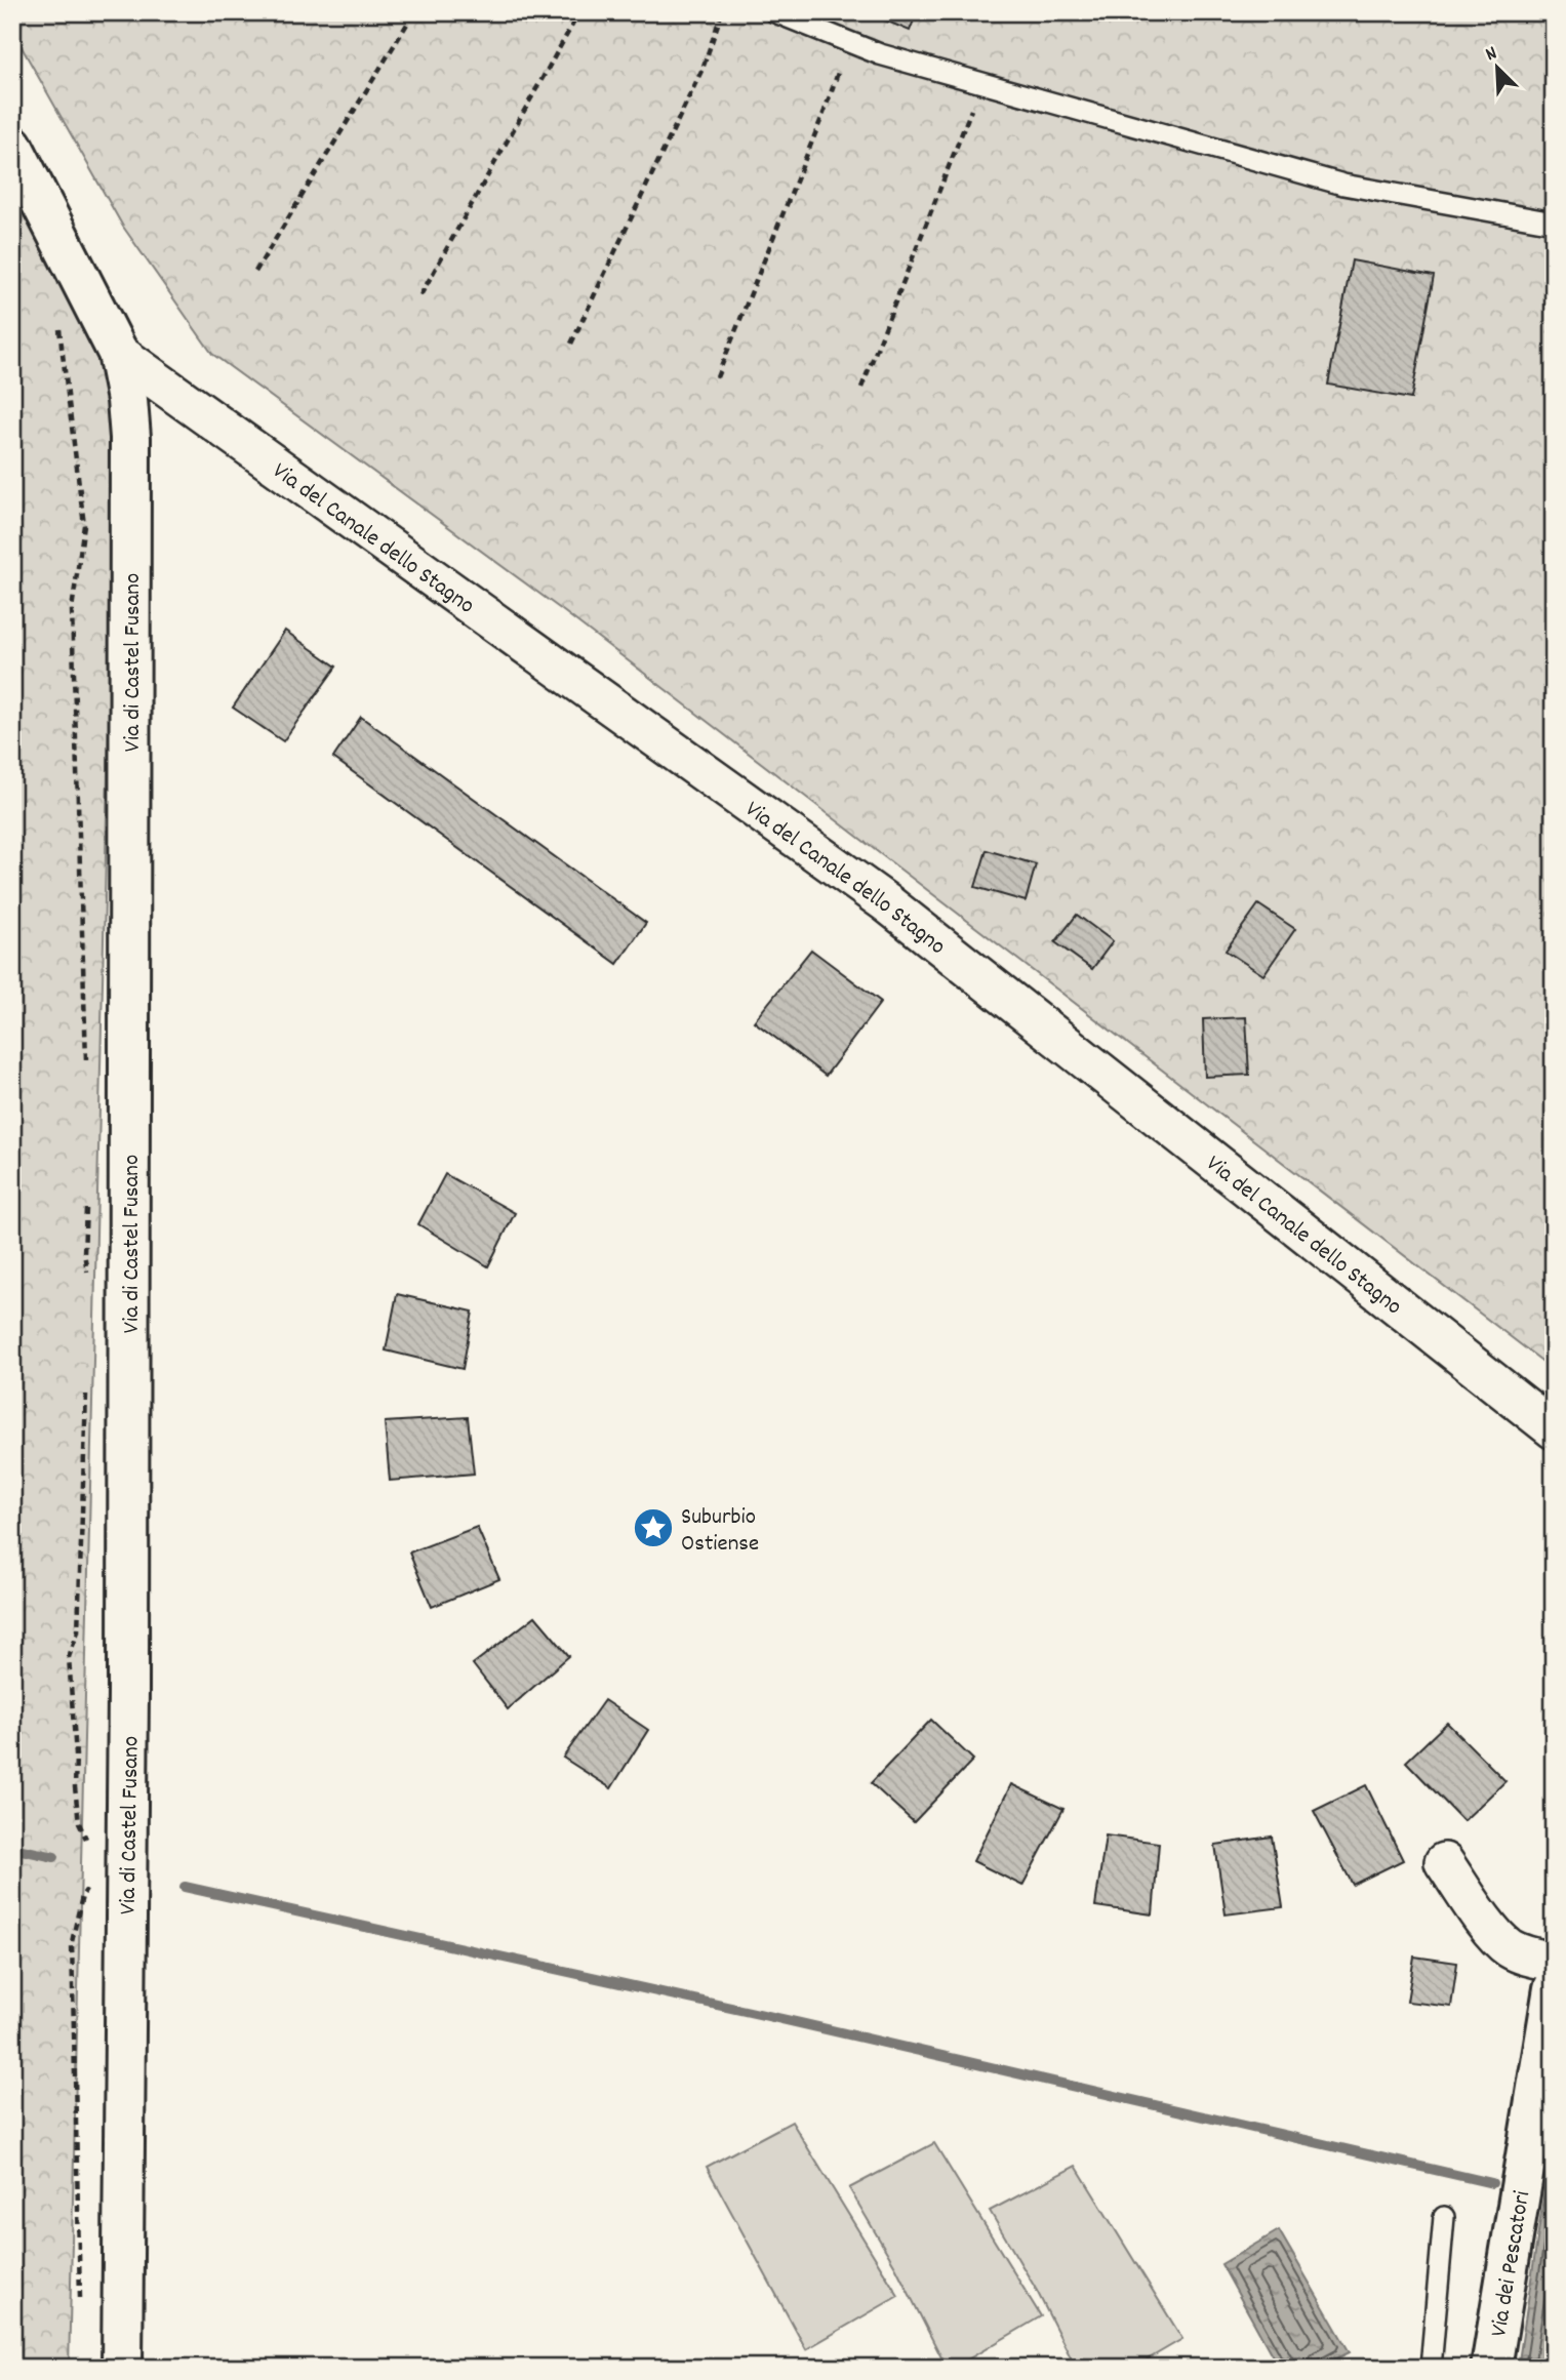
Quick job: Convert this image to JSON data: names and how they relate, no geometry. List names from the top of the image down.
{
  "streets": {
    "street": ["Via del Canale dello Stagno", "Via di Castel Fusano", "Via dei Pescatori"]
  },
  "crossings": [
    ["Via del Canale dello Stagno", "Via di Castel Fusano"]
  ],
  "places": {
    "place": ["Suburbio Ostiense"]
  },
  "north": "top left"
}
